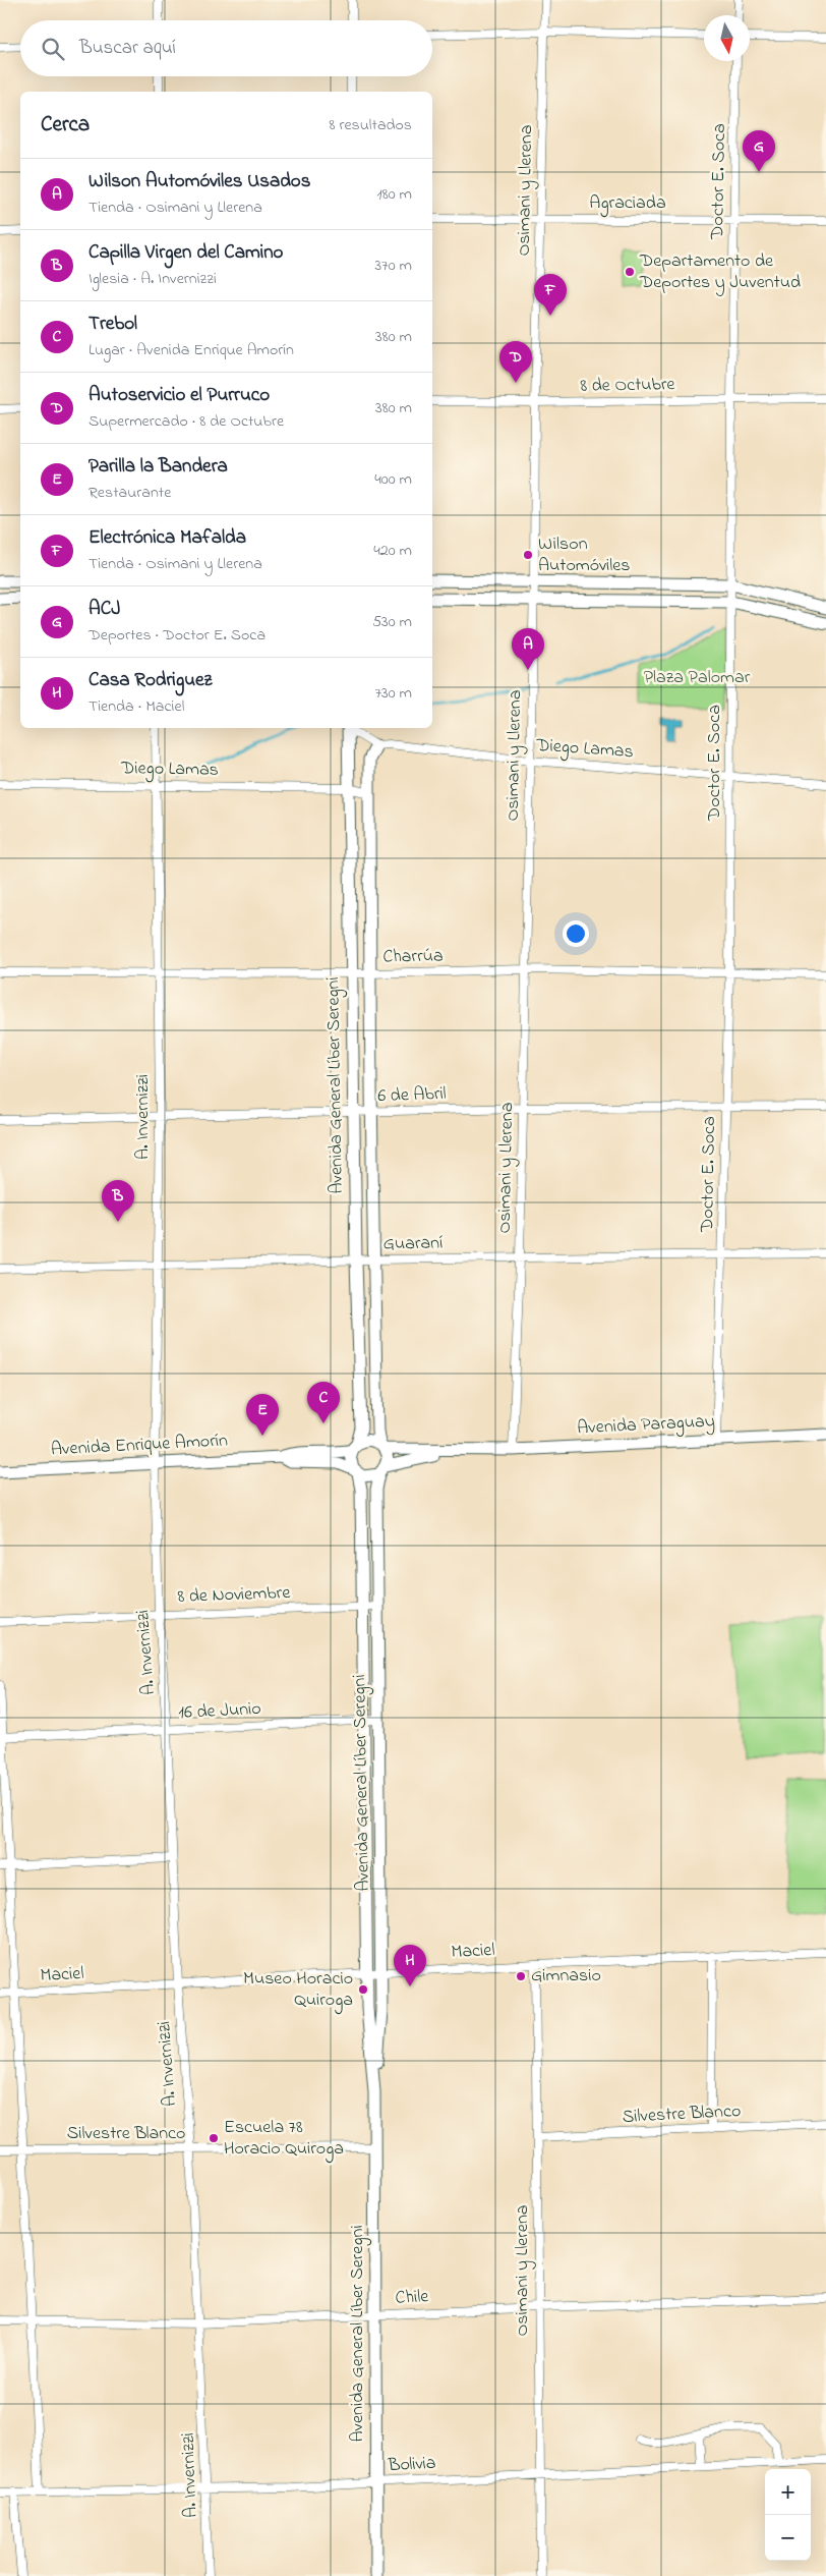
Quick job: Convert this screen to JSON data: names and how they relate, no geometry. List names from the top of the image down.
{
  "streets": {
    "street": [
      "Doctor E. Soca",
      "Osimani y Llerena",
      "Agraciada",
      "8 de Octubre",
      "Diego Lamas",
      "Charrúa",
      "Avenida General Líber Seregni",
      "6 de Abril",
      "A. Invernizzi",
      "Guaraní",
      "Avenida Paraguay",
      "Avenida Enrique Amorín",
      "8 de Noviembre",
      "16 de Junio",
      "Maciel",
      "Silvestre Blanco",
      "Chile",
      "Bolivia"
    ]
  },
  "crossings": [
    ["Doctor E. Soca", "Agraciada"],
    ["Doctor E. Soca", "8 de Octubre"],
    ["Doctor E. Soca", "Diego Lamas"],
    ["Doctor E. Soca", "Charrúa"],
    ["Doctor E. Soca", "6 de Abril"],
    ["Doctor E. Soca", "Guaraní"],
    ["Doctor E. Soca", "Avenida Paraguay"],
    ["Osimani y Llerena", "Agraciada"],
    ["Osimani y Llerena", "8 de Octubre"],
    ["Osimani y Llerena", "Diego Lamas"],
    ["Osimani y Llerena", "Charrúa"],
    ["Osimani y Llerena", "6 de Abril"],
    ["Osimani y Llerena", "Guaraní"],
    ["Osimani y Llerena", "Avenida Paraguay"],
    ["Osimani y Llerena", "Maciel"],
    ["Osimani y Llerena", "Silvestre Blanco"],
    ["Osimani y Llerena", "Chile"],
    ["Osimani y Llerena", "Bolivia"],
    ["Diego Lamas", "Avenida General Líber Seregni"],
    ["Diego Lamas", "A. Invernizzi"],
    ["Charrúa", "Avenida General Líber Seregni"],
    ["Charrúa", "A. Invernizzi"],
    ["Avenida General Líber Seregni", "6 de Abril"],
    ["Avenida General Líber Seregni", "Guaraní"],
    ["Avenida General Líber Seregni", "Avenida Paraguay"],
    ["Avenida General Líber Seregni", "Avenida Enrique Amorín"],
    ["Avenida General Líber Seregni", "8 de Noviembre"],
    ["Avenida General Líber Seregni", "16 de Junio"],
    ["Avenida General Líber Seregni", "Maciel"],
    ["Avenida General Líber Seregni", "Silvestre Blanco"],
    ["Avenida General Líber Seregni", "Chile"],
    ["Avenida General Líber Seregni", "Bolivia"],
    ["6 de Abril", "A. Invernizzi"],
    ["A. Invernizzi", "Guaraní"],
    ["A. Invernizzi", "Avenida Enrique Amorín"],
    ["A. Invernizzi", "8 de Noviembre"],
    ["A. Invernizzi", "16 de Junio"],
    ["A. Invernizzi", "Maciel"],
    ["A. Invernizzi", "Silvestre Blanco"],
    ["A. Invernizzi", "Chile"],
    ["A. Invernizzi", "Bolivia"],
    ["Avenida Paraguay", "Avenida Enrique Amorín"]
  ],
  "parks": ["Plaza Palomar"],
  "places": [
    "Departamento de Deportes y Juventud",
    "Wilson Automóviles",
    "Gimnasio",
    "Museo Horacio Quiroga",
    "Escuela 78 Horacio Quiroga"
  ],
  "north": "bottom",
  "page": {
    "search": "Buscar aquí",
    "heading": ["Cerca", "8 resultados"],
    "pins": [
      "G",
      "F",
      "D",
      "A",
      "B",
      "C",
      "E",
      "H"
    ],
    "list": [
      {
        "mark": "A",
        "name": "Wilson Automóviles Usados",
        "note": "Tienda · Osimani y Llerena",
        "value": "180 m"
      },
      {
        "mark": "B",
        "name": "Capilla Virgen del Camino",
        "note": "Iglesia · A. Invernizzi",
        "value": "370 m"
      },
      {
        "mark": "C",
        "name": "Trebol",
        "note": "Lugar · Avenida Enrique Amorín",
        "value": "380 m"
      },
      {
        "mark": "D",
        "name": "Autoservicio el Purruco",
        "note": "Supermercado · 8 de Octubre",
        "value": "380 m"
      },
      {
        "mark": "E",
        "name": "Parilla la Bandera",
        "note": "Restaurante",
        "value": "400 m"
      },
      {
        "mark": "F",
        "name": "Electrónica Mafalda",
        "note": "Tienda · Osimani y Llerena",
        "value": "420 m"
      },
      {
        "mark": "G",
        "name": "ACJ",
        "note": "Deportes · Doctor E. Soca",
        "value": "530 m"
      },
      {
        "mark": "H",
        "name": "Casa Rodriguez",
        "note": "Tienda · Maciel",
        "value": "730 m"
      }
    ],
    "map_buttons": ["+", "−"]
  }
}
